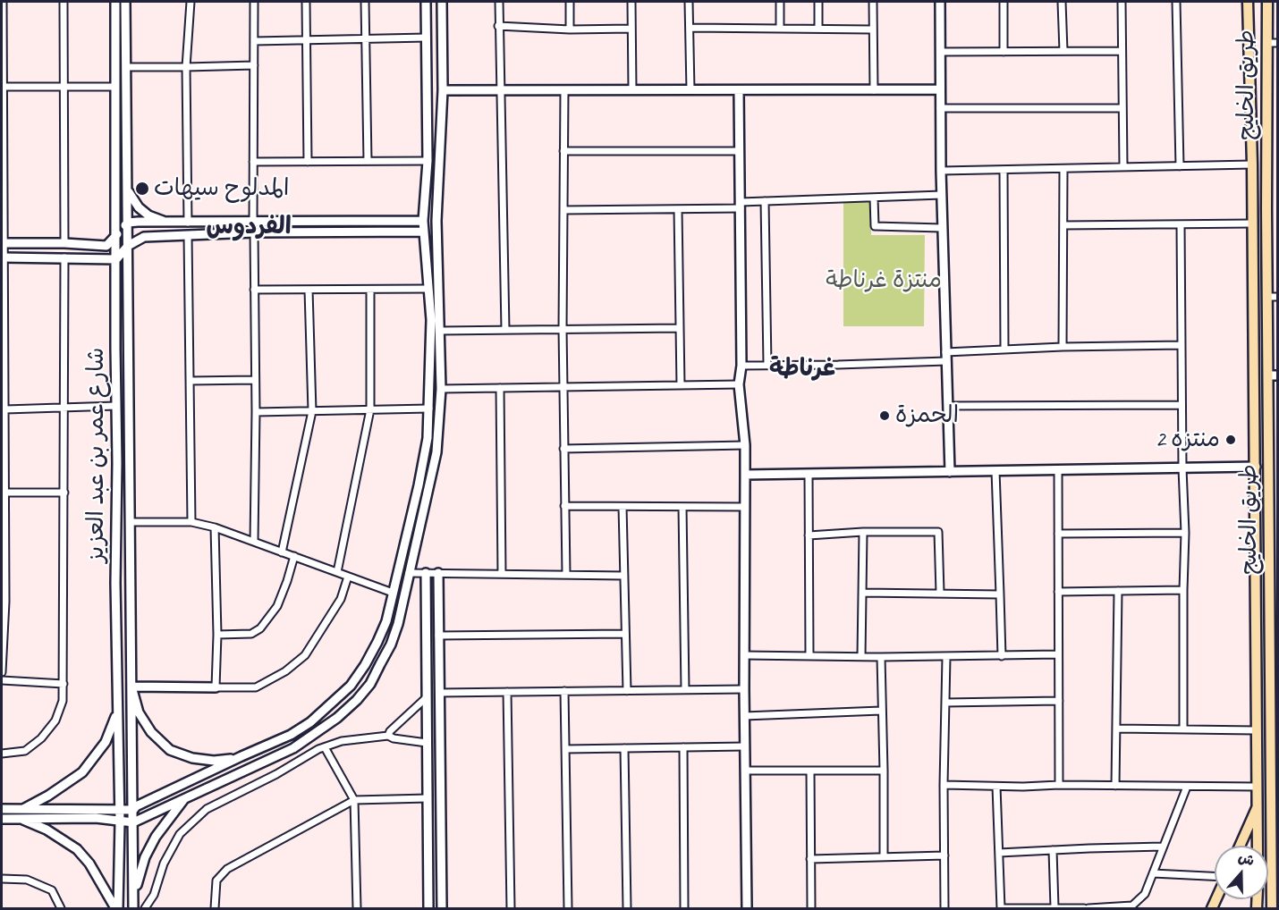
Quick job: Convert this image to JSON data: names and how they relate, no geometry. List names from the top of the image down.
{
  "streets": {
    "main road": ["طريق الخليج"],
    "street": ["شارع عمر بن عبد العزيز"]
  },
  "districts": ["الفردوس", "غرناطة"],
  "parks": ["منتزة غرناطة"],
  "places": ["المدلوح سيهات", "الحمزة", "منتزه 2"],
  "north": "top"
}
